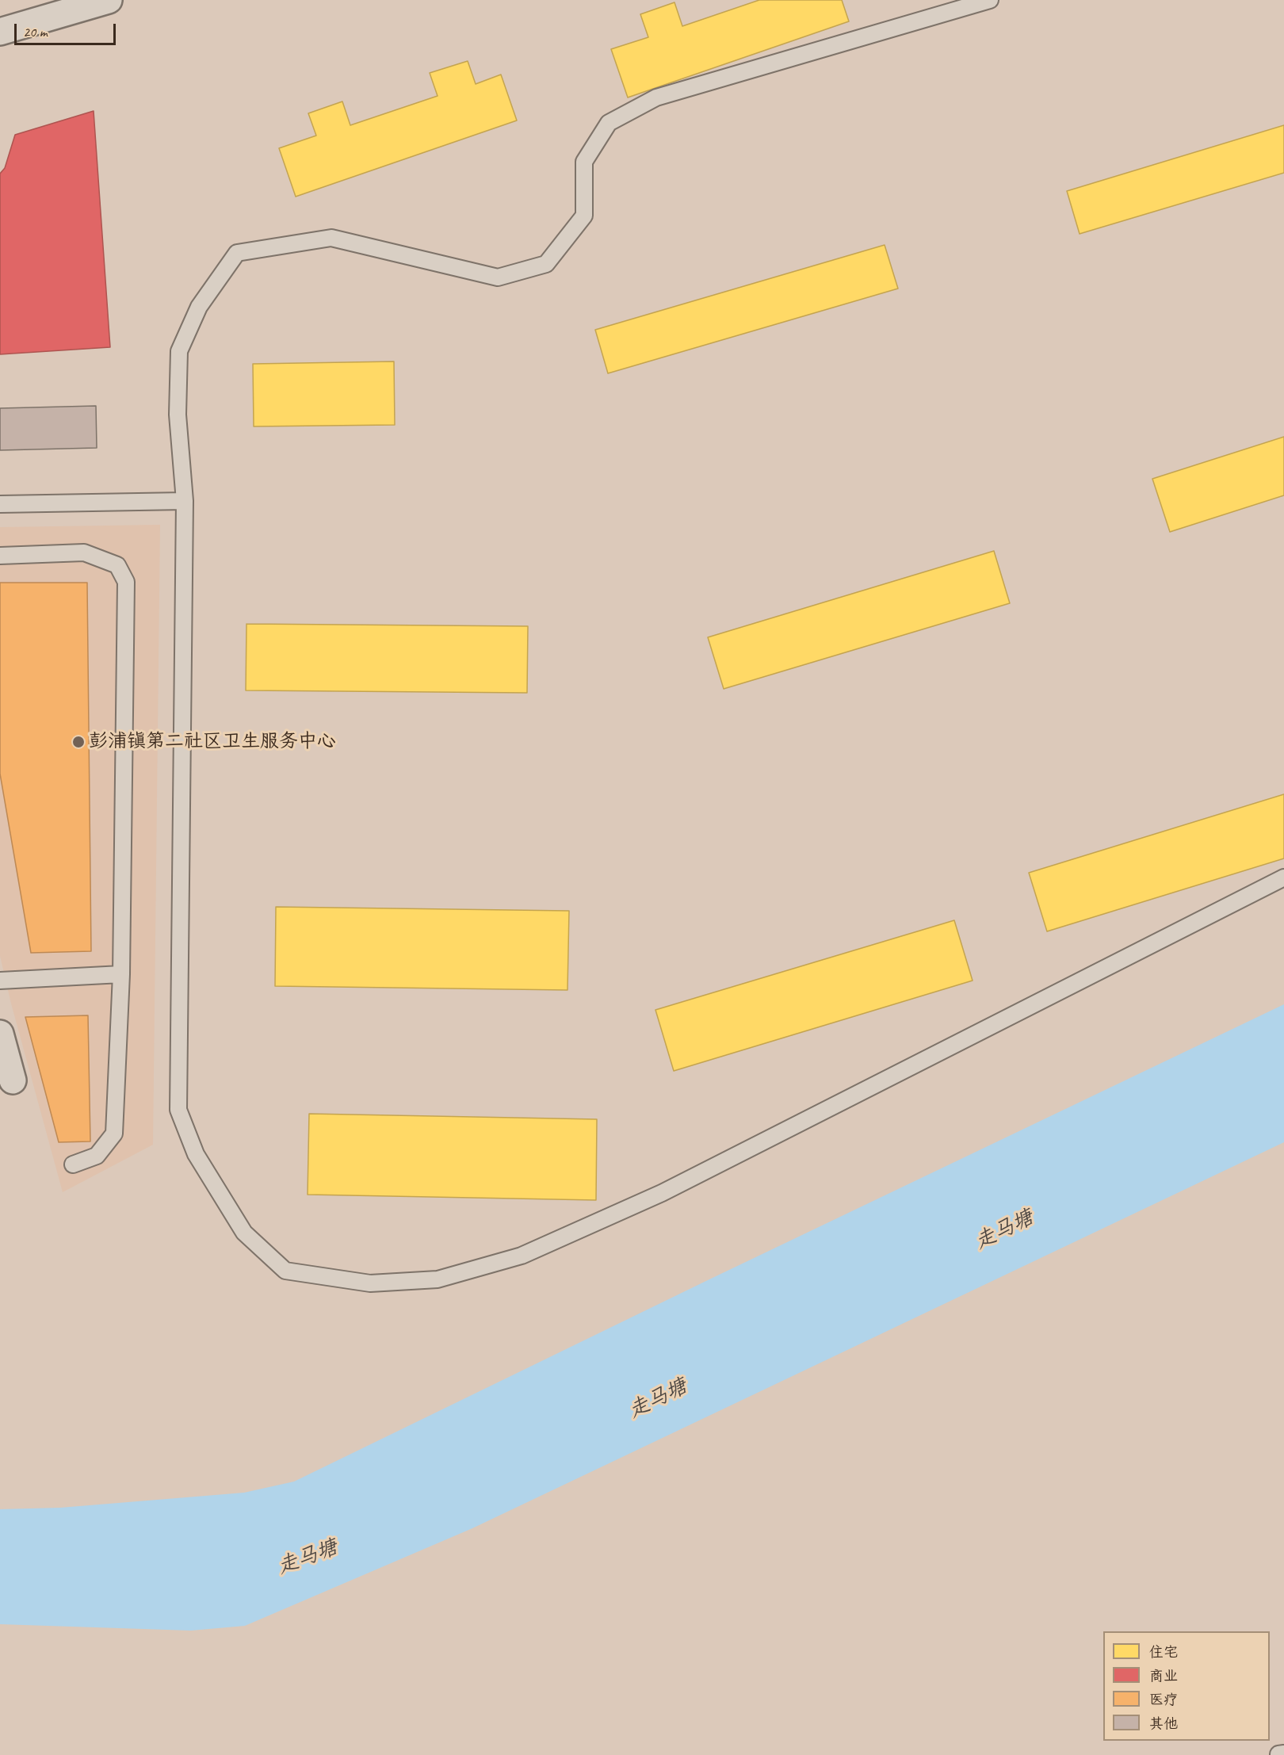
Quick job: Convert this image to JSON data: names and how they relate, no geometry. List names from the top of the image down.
{
  "water": ["走马塘"],
  "places": ["彭浦镇第二社区卫生服务中心"],
  "legend": [
    "住宅",
    "商业",
    "医疗",
    "其他"
  ],
  "scale_bar": "20 m"
}
